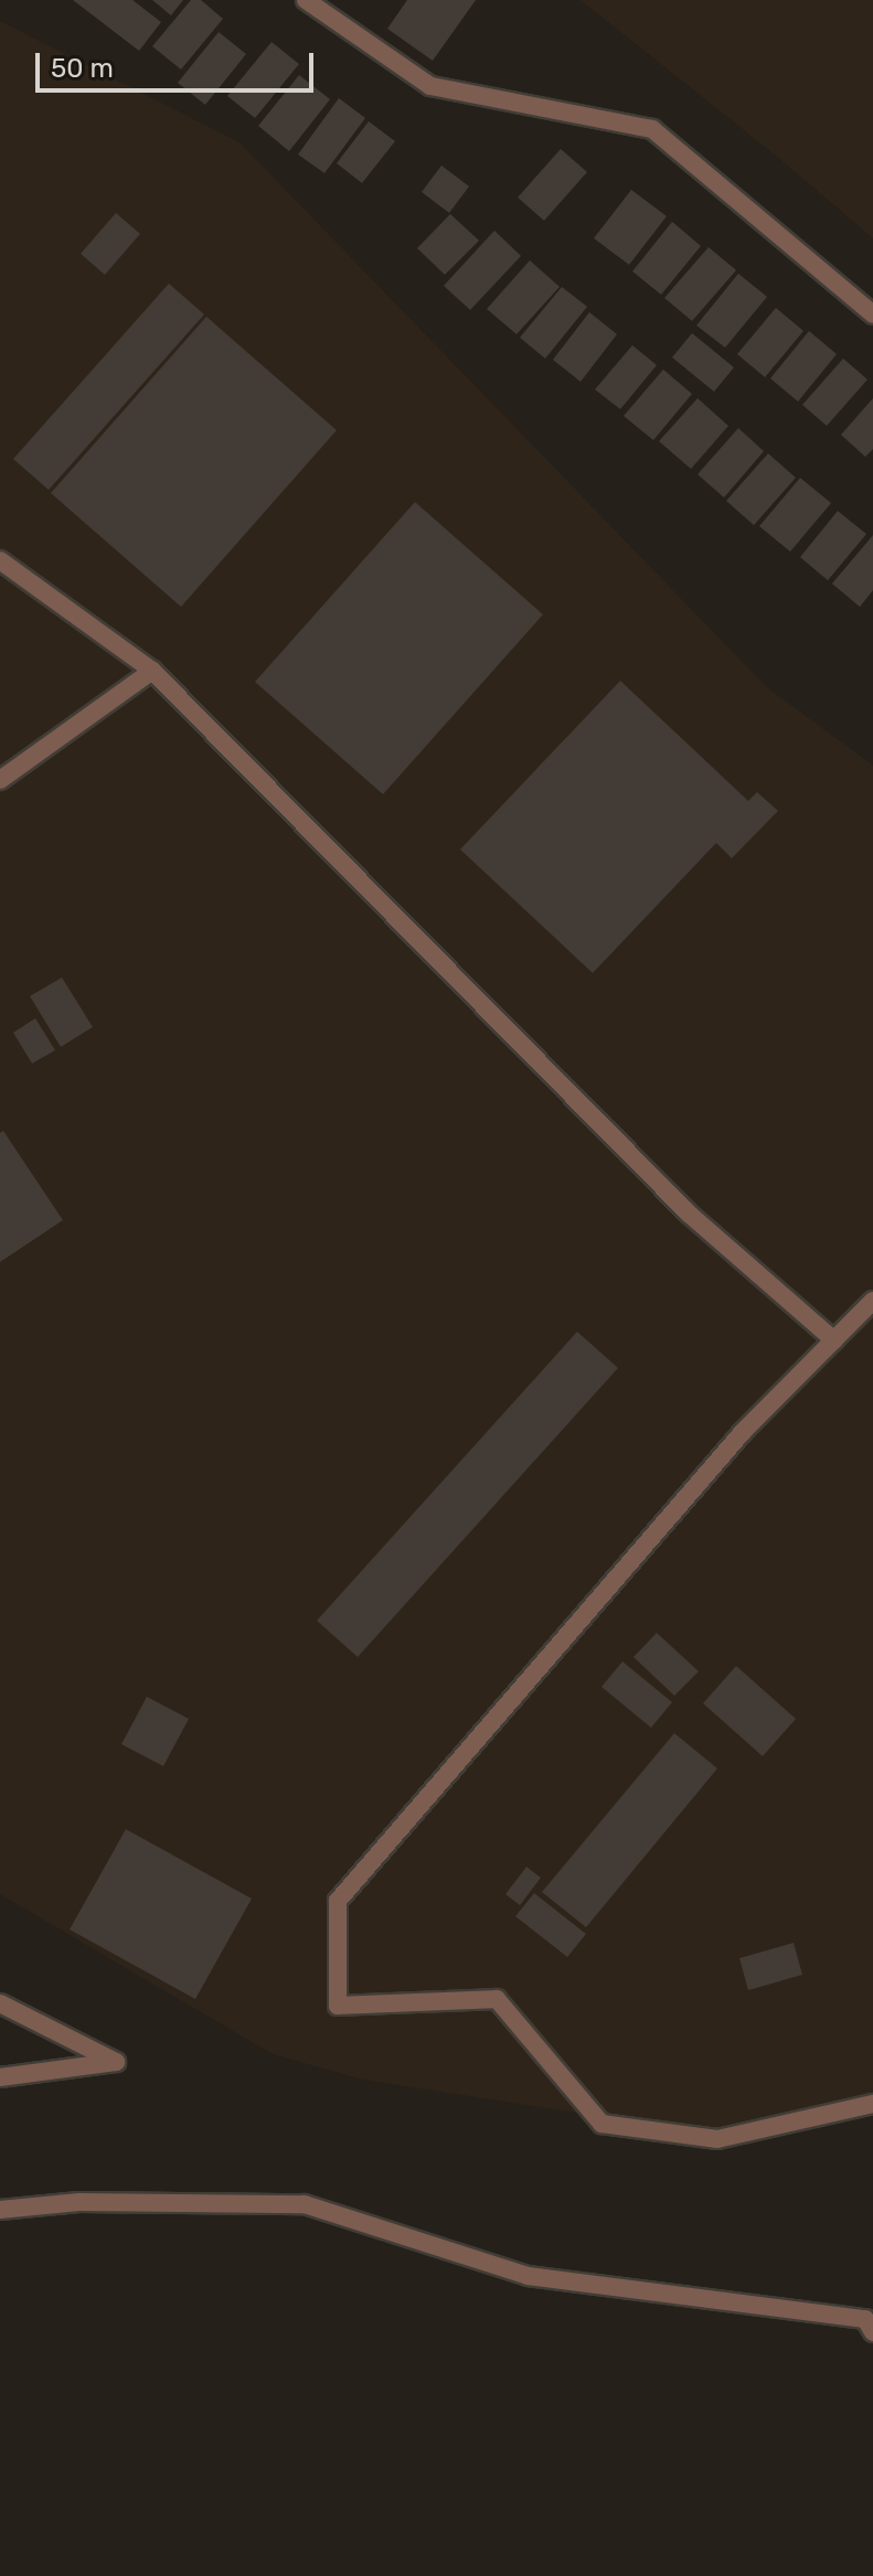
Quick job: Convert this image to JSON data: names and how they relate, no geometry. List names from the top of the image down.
{
  "scale_bar": "50 m"
}
